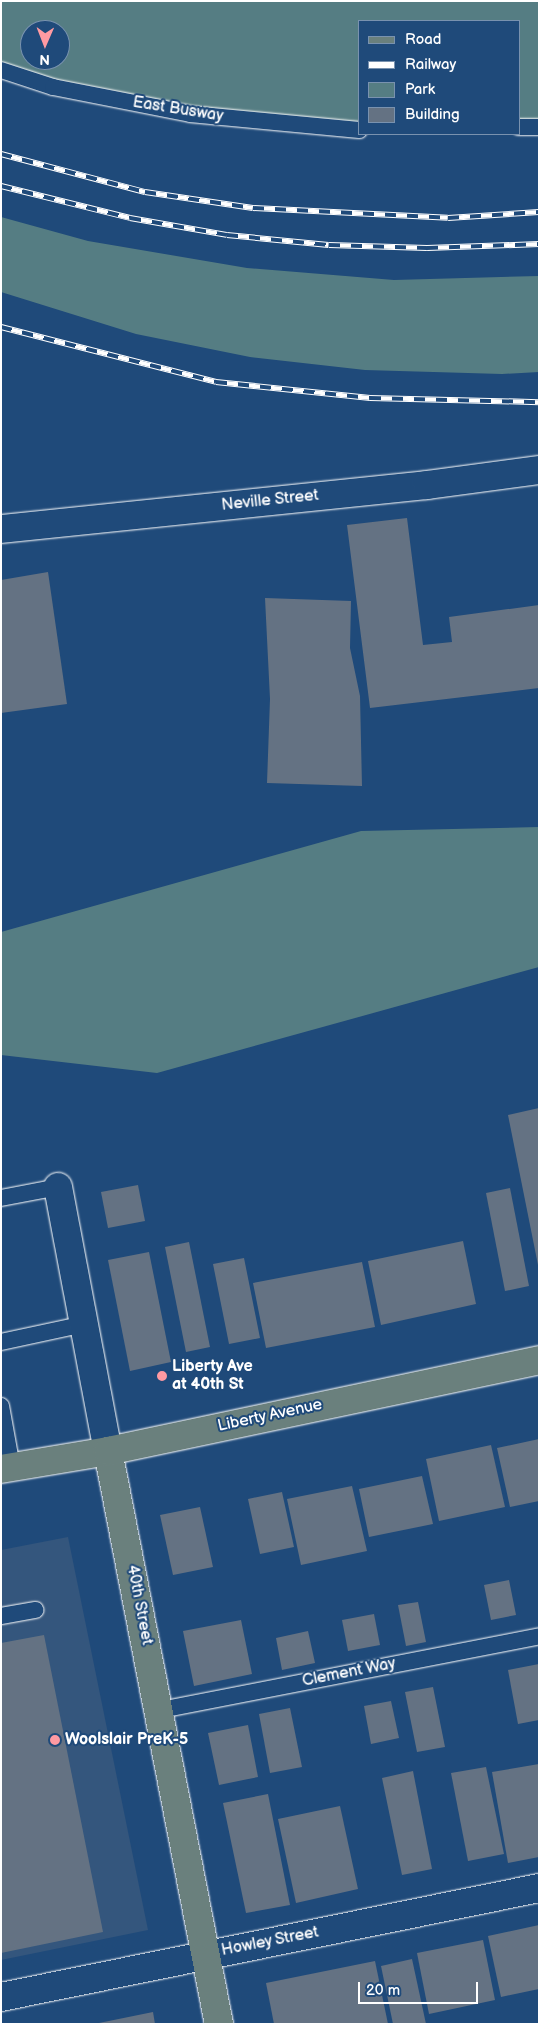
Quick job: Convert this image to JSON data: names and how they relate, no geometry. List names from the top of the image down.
{
  "streets": {
    "main road": ["Liberty Avenue", "40th Street"],
    "street": ["Neville Street", "Howley Street"],
    "lane": ["East Busway", "Clement Way"]
  },
  "crossings": [
    ["Liberty Avenue", "40th Street"],
    ["40th Street", "Clement Way"],
    ["40th Street", "Howley Street"]
  ],
  "places": ["Liberty Ave at 40th St", "Woolslair PreK-5"],
  "legend": [
    "Road",
    "Railway",
    "Park",
    "Building"
  ],
  "scale_bar": "20 m",
  "north": "bottom"
}
